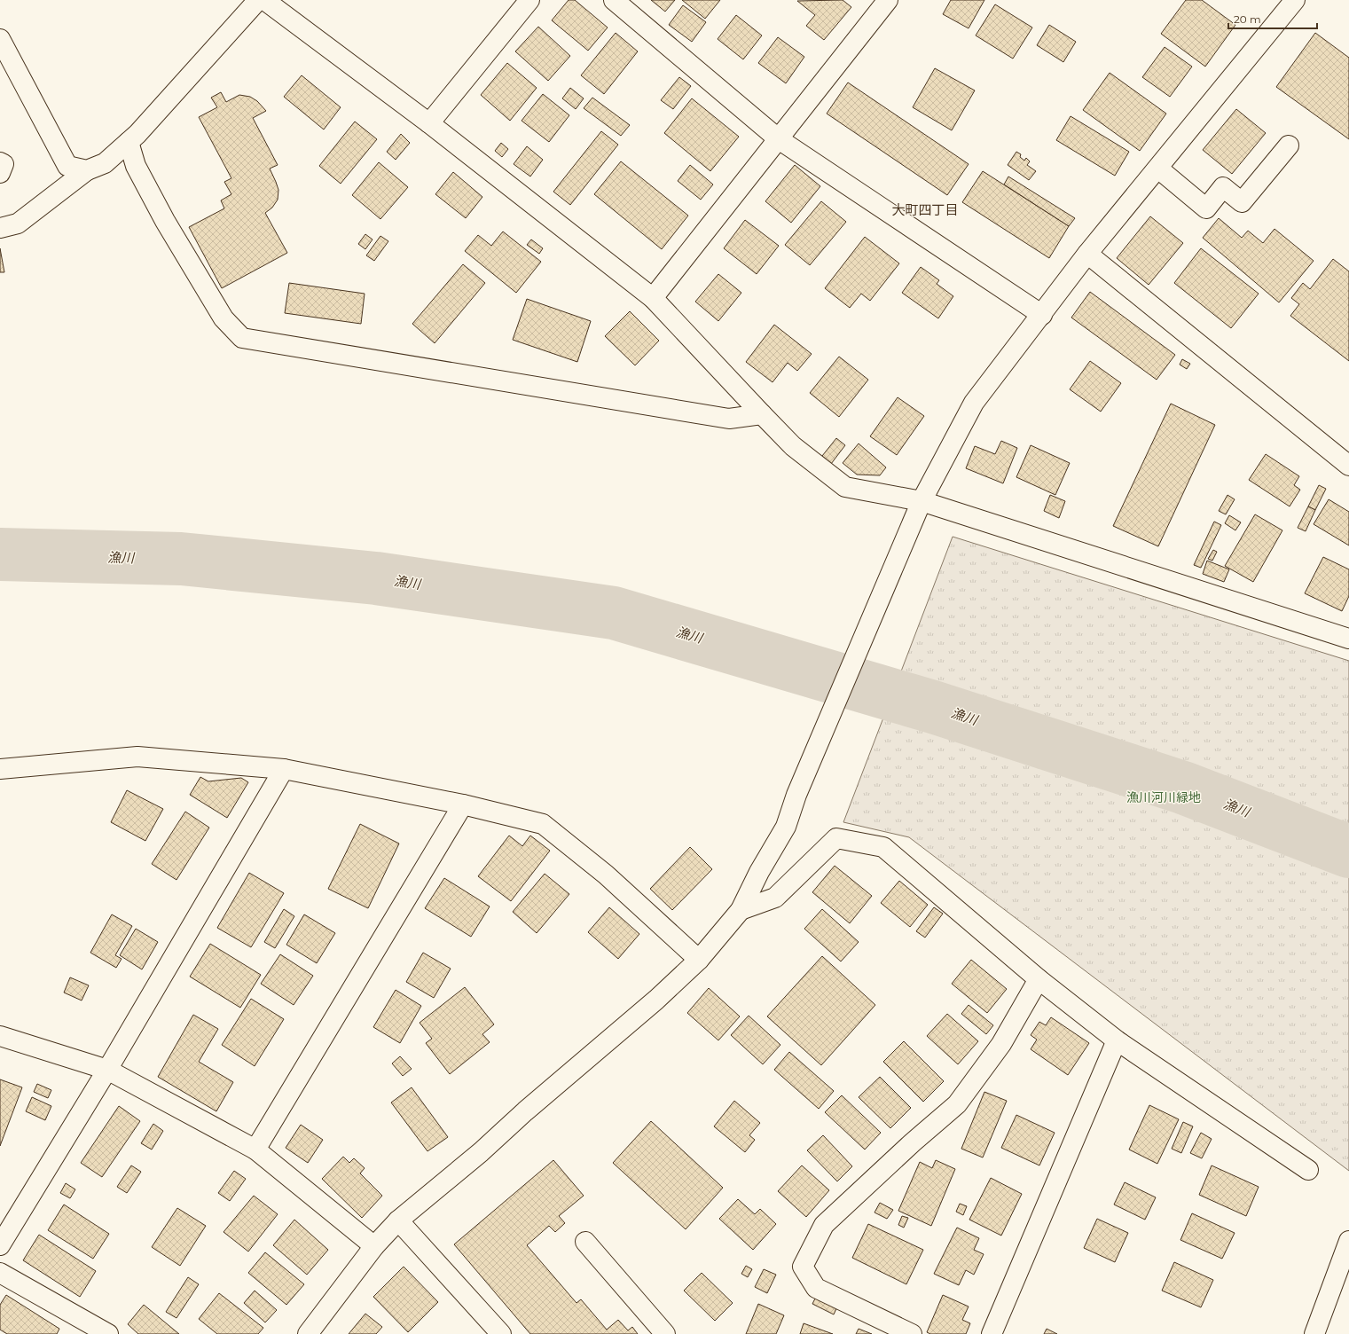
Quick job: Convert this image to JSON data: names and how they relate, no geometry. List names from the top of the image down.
{
  "districts": ["大町四丁目"],
  "water": ["漁川"],
  "parks": ["漁川河川緑地"],
  "scale_bar": "20 m"
}
